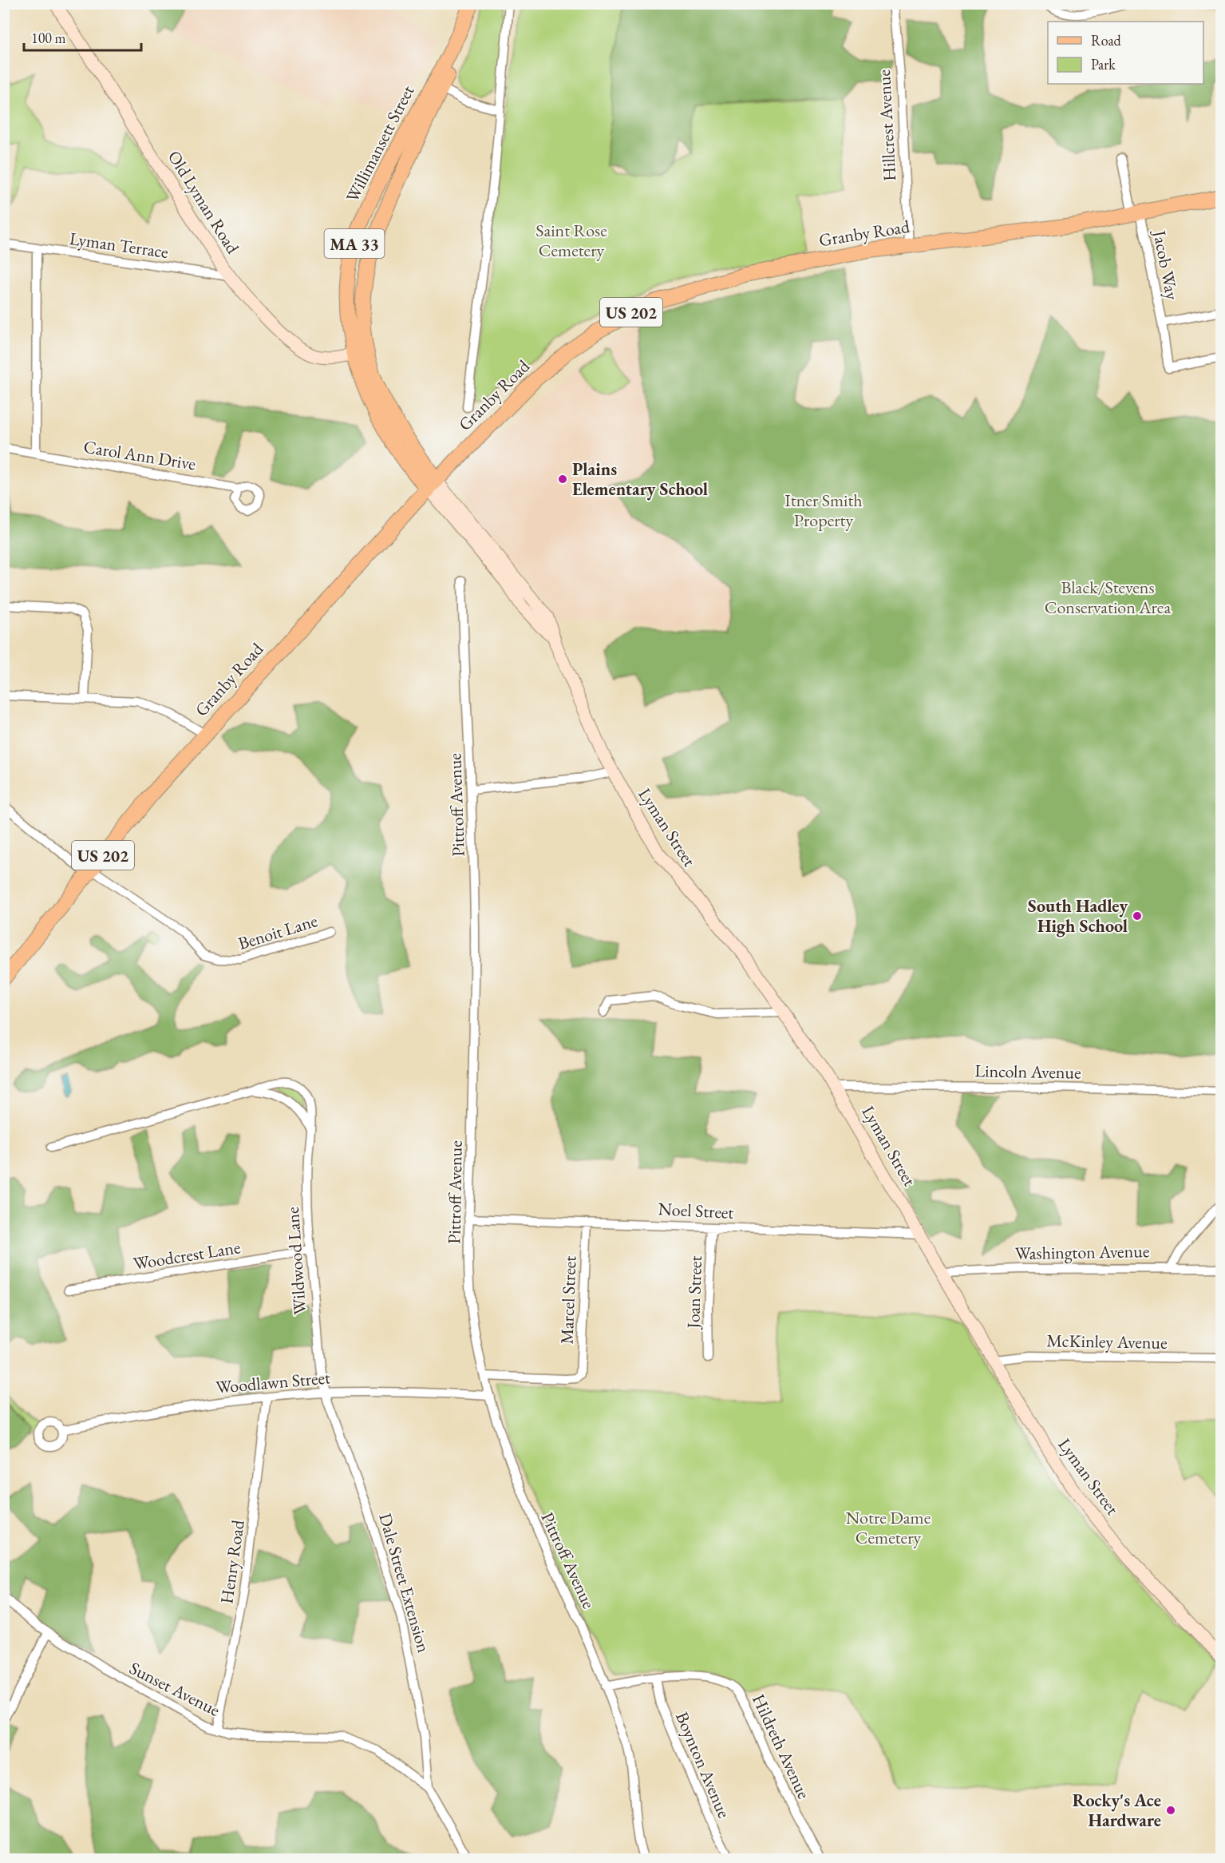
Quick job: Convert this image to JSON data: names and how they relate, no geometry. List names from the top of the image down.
{
  "streets": {
    "main road": [
      "Willimansett Street",
      "Old Lyman Road",
      "Granby Road",
      "MA 33",
      "US 202",
      "Lyman Street"
    ],
    "street": [
      "Hillcrest Avenue",
      "Lyman Terrace",
      "Jacob Way",
      "Carol Ann Drive",
      "Pittroff Avenue",
      "Benoit Lane",
      "Lincoln Avenue",
      "Noel Street",
      "Washington Avenue",
      "Woodcrest Lane",
      "Wildwood Lane",
      "Joan Street",
      "Marcel Street",
      "McKinley Avenue",
      "Woodlawn Street",
      "Henry Road",
      "Dale Street Extension",
      "Sunset Avenue",
      "Hildreth Avenue",
      "Boynton Avenue"
    ]
  },
  "crossings": [
    ["Hillcrest Avenue", "Granby Road"],
    ["Willimansett Street", "Old Lyman Road"],
    ["Willimansett Street", "Granby Road"],
    ["Willimansett Street", "Lyman Street"],
    ["Old Lyman Road", "Lyman Terrace"],
    ["Granby Road", "Jacob Way"],
    ["Granby Road", "Lyman Street"],
    ["Granby Road", "Benoit Lane"],
    ["Pittroff Avenue", "Noel Street"],
    ["Pittroff Avenue", "Marcel Street"],
    ["Pittroff Avenue", "Woodlawn Street"],
    ["Pittroff Avenue", "Hildreth Avenue"],
    ["Lyman Street", "Lincoln Avenue"],
    ["Lyman Street", "Noel Street"],
    ["Lyman Street", "Washington Avenue"],
    ["Lyman Street", "McKinley Avenue"],
    ["Noel Street", "Joan Street"],
    ["Noel Street", "Marcel Street"],
    ["Woodcrest Lane", "Wildwood Lane"],
    ["Wildwood Lane", "Woodlawn Street"],
    ["Wildwood Lane", "Dale Street Extension"],
    ["Woodlawn Street", "Henry Road"],
    ["Woodlawn Street", "Dale Street Extension"],
    ["Henry Road", "Sunset Avenue"],
    ["Dale Street Extension", "Sunset Avenue"],
    ["Hildreth Avenue", "Boynton Avenue"]
  ],
  "parks": [
    "Saint Rose Cemetery",
    "Itner Smith Property",
    "Black/Stevens Conservation Area",
    "Notre Dame Cemetery"
  ],
  "places": ["Plains Elementary School", "South Hadley High School", "Rocky's Ace Hardware"],
  "legend": ["Road", "Park"],
  "scale_bar": "100 m"
}
